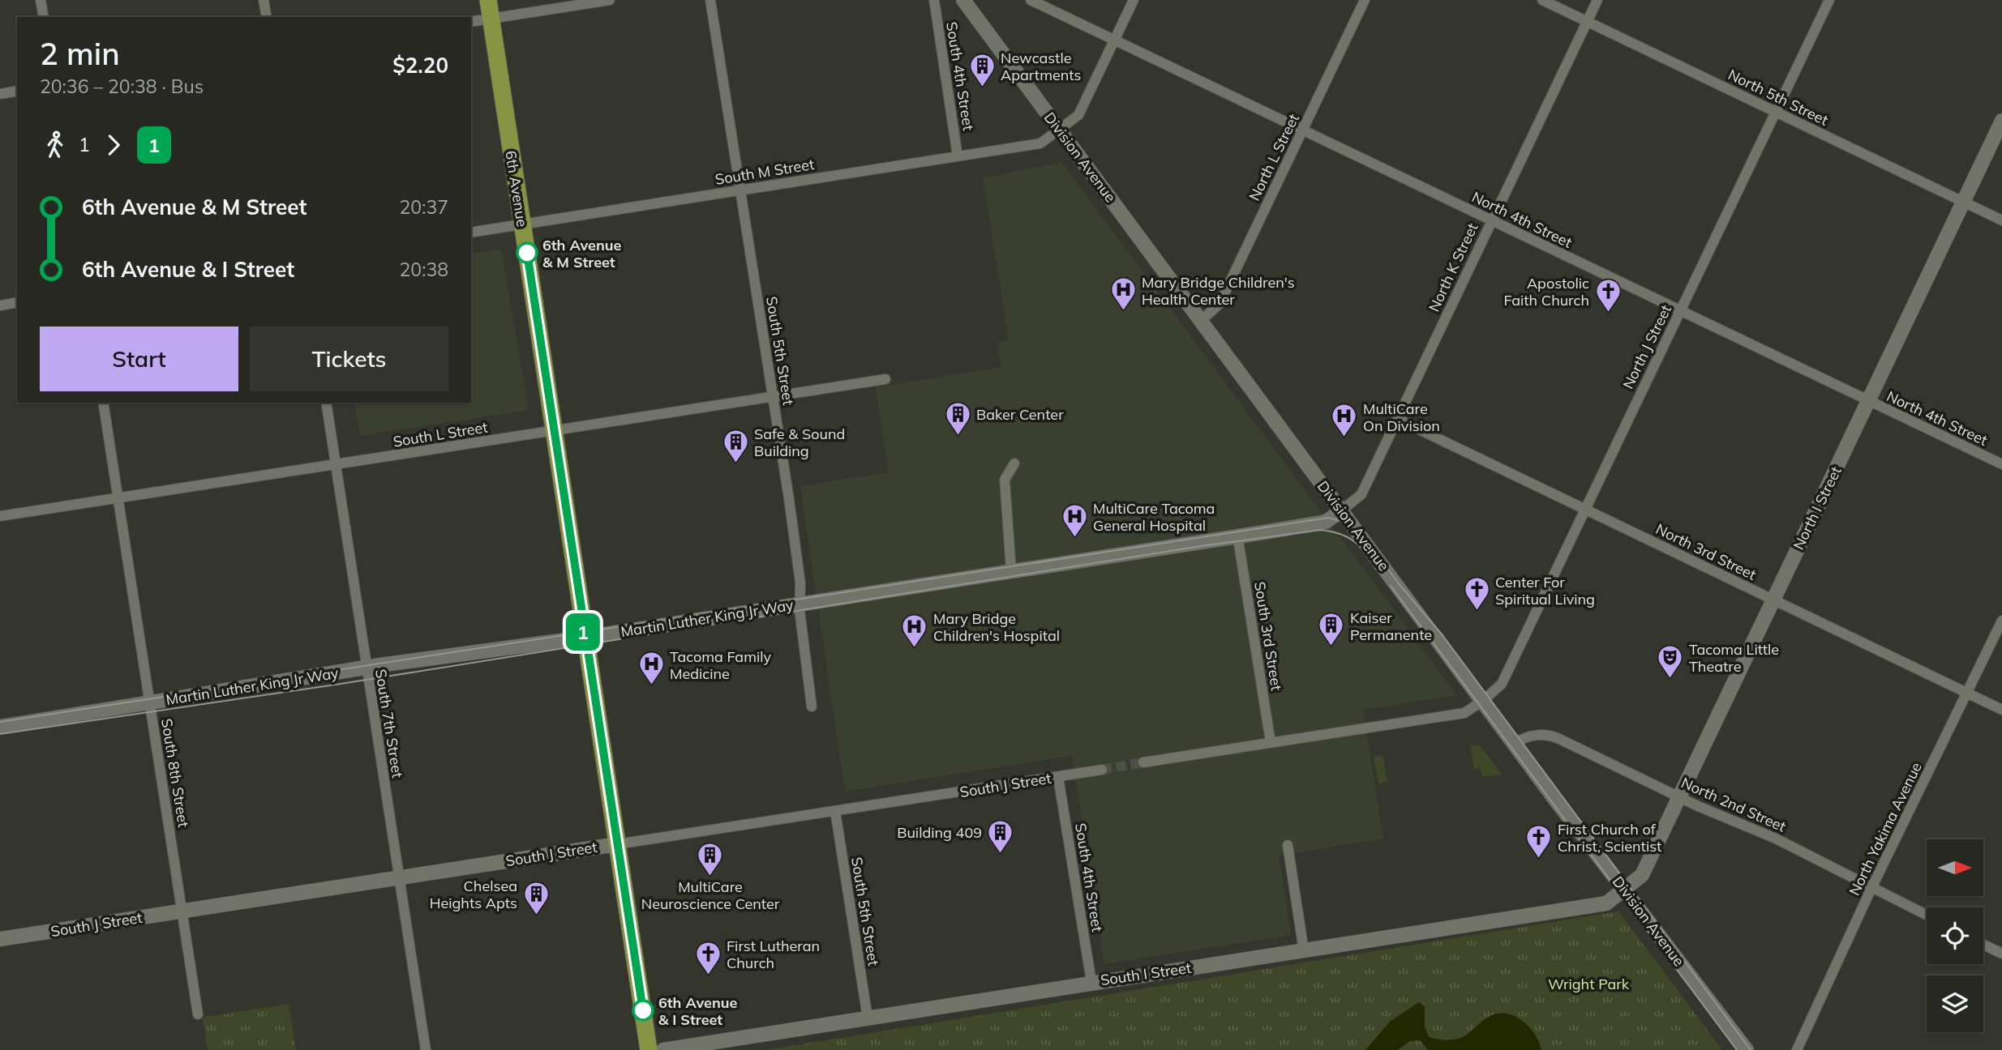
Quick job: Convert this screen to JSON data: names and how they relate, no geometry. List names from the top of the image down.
{
  "streets": {
    "main road": [
      "Division Avenue",
      "6th Avenue",
      "North I Street",
      "Martin Luther King Jr Way",
      "South J Street",
      "South I Street"
    ],
    "street": [
      "South 4th Street",
      "North 5th Street",
      "North L Street",
      "South M Street",
      "North 4th Street",
      "North K Street",
      "North J Street",
      "South 5th Street",
      "South L Street",
      "North 3rd Street",
      "South 3rd Street",
      "South 7th Street",
      "South 8th Street",
      "North 2nd Street",
      "North Yakima Avenue"
    ]
  },
  "crossings": [
    ["South 4th Street", "South M Street"],
    ["South 4th Street", "South J Street"],
    ["South 4th Street", "South I Street"],
    ["North 5th Street", "North K Street"],
    ["North 5th Street", "North J Street"],
    ["North 5th Street", "North I Street"],
    ["Division Avenue", "North L Street"],
    ["Division Avenue", "South M Street"],
    ["Division Avenue", "North K Street"],
    ["Division Avenue", "North J Street"],
    ["Division Avenue", "North I Street"],
    ["Division Avenue", "Martin Luther King Jr Way"],
    ["Division Avenue", "North 2nd Street"],
    ["Division Avenue", "South I Street"],
    ["North L Street", "North 4th Street"],
    ["South M Street", "6th Avenue"],
    ["South M Street", "North 4th Street"],
    ["South M Street", "South 5th Street"],
    ["6th Avenue", "South L Street"],
    ["6th Avenue", "Martin Luther King Jr Way"],
    ["6th Avenue", "South J Street"],
    ["North 4th Street", "North K Street"],
    ["North 4th Street", "North J Street"],
    ["North 4th Street", "North I Street"],
    ["North K Street", "North 3rd Street"],
    ["North K Street", "Martin Luther King Jr Way"],
    ["North J Street", "North 3rd Street"],
    ["South 5th Street", "South L Street"],
    ["South 5th Street", "Martin Luther King Jr Way"],
    ["South 5th Street", "South J Street"],
    ["South 5th Street", "South I Street"],
    ["South L Street", "South 7th Street"],
    ["South L Street", "South 8th Street"],
    ["North I Street", "North 3rd Street"],
    ["North I Street", "North 2nd Street"],
    ["North I Street", "South I Street"],
    ["North 3rd Street", "North Yakima Avenue"],
    ["Martin Luther King Jr Way", "South 3rd Street"],
    ["Martin Luther King Jr Way", "South 7th Street"],
    ["Martin Luther King Jr Way", "South 8th Street"],
    ["South 7th Street", "South J Street"],
    ["South 8th Street", "South J Street"],
    ["North 2nd Street", "North Yakima Avenue"]
  ],
  "parks": ["Wright Park"],
  "places": {
    "building": [
      "Newcastle Apartments",
      "Baker Center",
      "Safe & Sound Building",
      "Kaiser Permanente",
      "Building 409",
      "MultiCare Neuroscience Center",
      "Chelsea Heights Apts"
    ],
    "other": ["6th Avenue & M Street", "6th Avenue & I Street"],
    "hospital": [
      "Mary Bridge Children's Health Center",
      "MultiCare On Division",
      "MultiCare Tacoma General Hospital",
      "Mary Bridge Children's Hospital",
      "Tacoma Family Medicine"
    ],
    "church": [
      "Apostolic Faith Church",
      "Center For Spiritual Living",
      "First Church of Christ, Scientist",
      "First Lutheran Church"
    ],
    "theatre": ["Tacoma Little Theatre"]
  },
  "lines": ["bus line 1"],
  "north": "right",
  "page": {
    "on_map": "1",
    "heading": ["2 min", "20:36 – 20:38 · Bus", "$2.20"],
    "legs": ["1", "1"],
    "list": [
      {
        "name": "6th Avenue & M Street",
        "value": "20:37"
      },
      {
        "name": "6th Avenue & I Street",
        "value": "20:38"
      }
    ],
    "buttons": ["Start", "Tickets"]
  }
}
